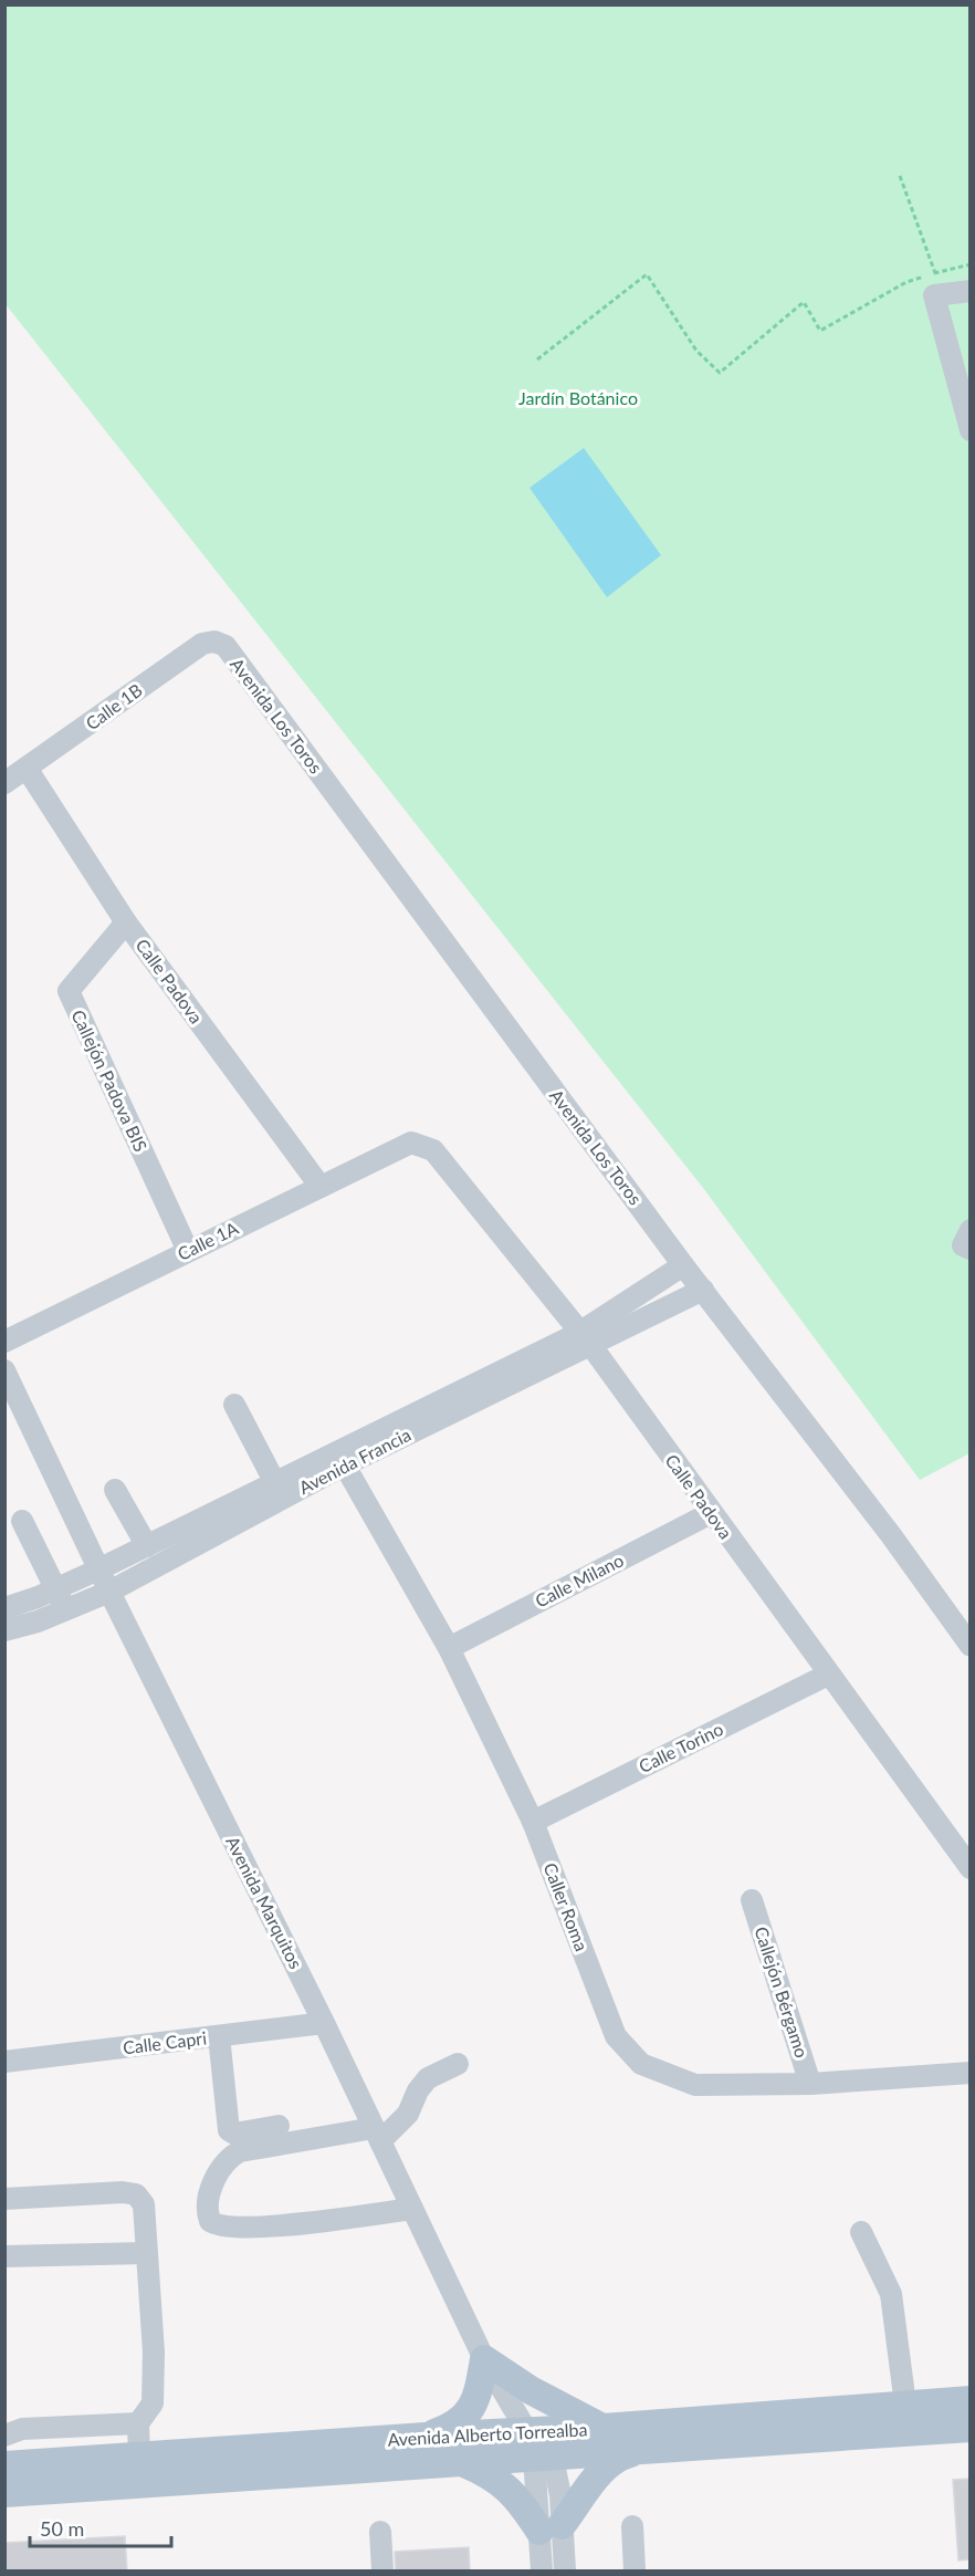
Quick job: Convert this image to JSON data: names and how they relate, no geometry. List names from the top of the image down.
{
  "streets": {
    "main road": ["Avenida Alberto Torrealba"],
    "street": [
      "Calle 1B",
      "Avenida Los Toros",
      "Calle Padova",
      "Callejón Padova BIS",
      "Calle 1A",
      "Avenida Francia",
      "Calle Milano",
      "Calle Torino",
      "Avenida Marquitos",
      "Caller Roma",
      "Callejón Bérgamo",
      "Calle Capri"
    ]
  },
  "crossings": [
    ["Calle 1B", "Avenida Los Toros"],
    ["Calle 1B", "Calle Padova"],
    ["Avenida Los Toros", "Avenida Francia"],
    ["Calle Padova", "Callejón Padova BIS"],
    ["Calle Padova", "Calle 1A"],
    ["Calle Padova", "Avenida Francia"],
    ["Calle Padova", "Calle Milano"],
    ["Calle Padova", "Calle Torino"],
    ["Callejón Padova BIS", "Calle 1A"],
    ["Avenida Francia", "Avenida Marquitos"],
    ["Avenida Francia", "Caller Roma"],
    ["Calle Milano", "Caller Roma"],
    ["Calle Torino", "Caller Roma"],
    ["Avenida Marquitos", "Calle Capri"],
    ["Avenida Marquitos", "Avenida Alberto Torrealba"],
    ["Caller Roma", "Callejón Bérgamo"]
  ],
  "parks": ["Jardín Botánico"],
  "scale_bar": "50 m"
}
